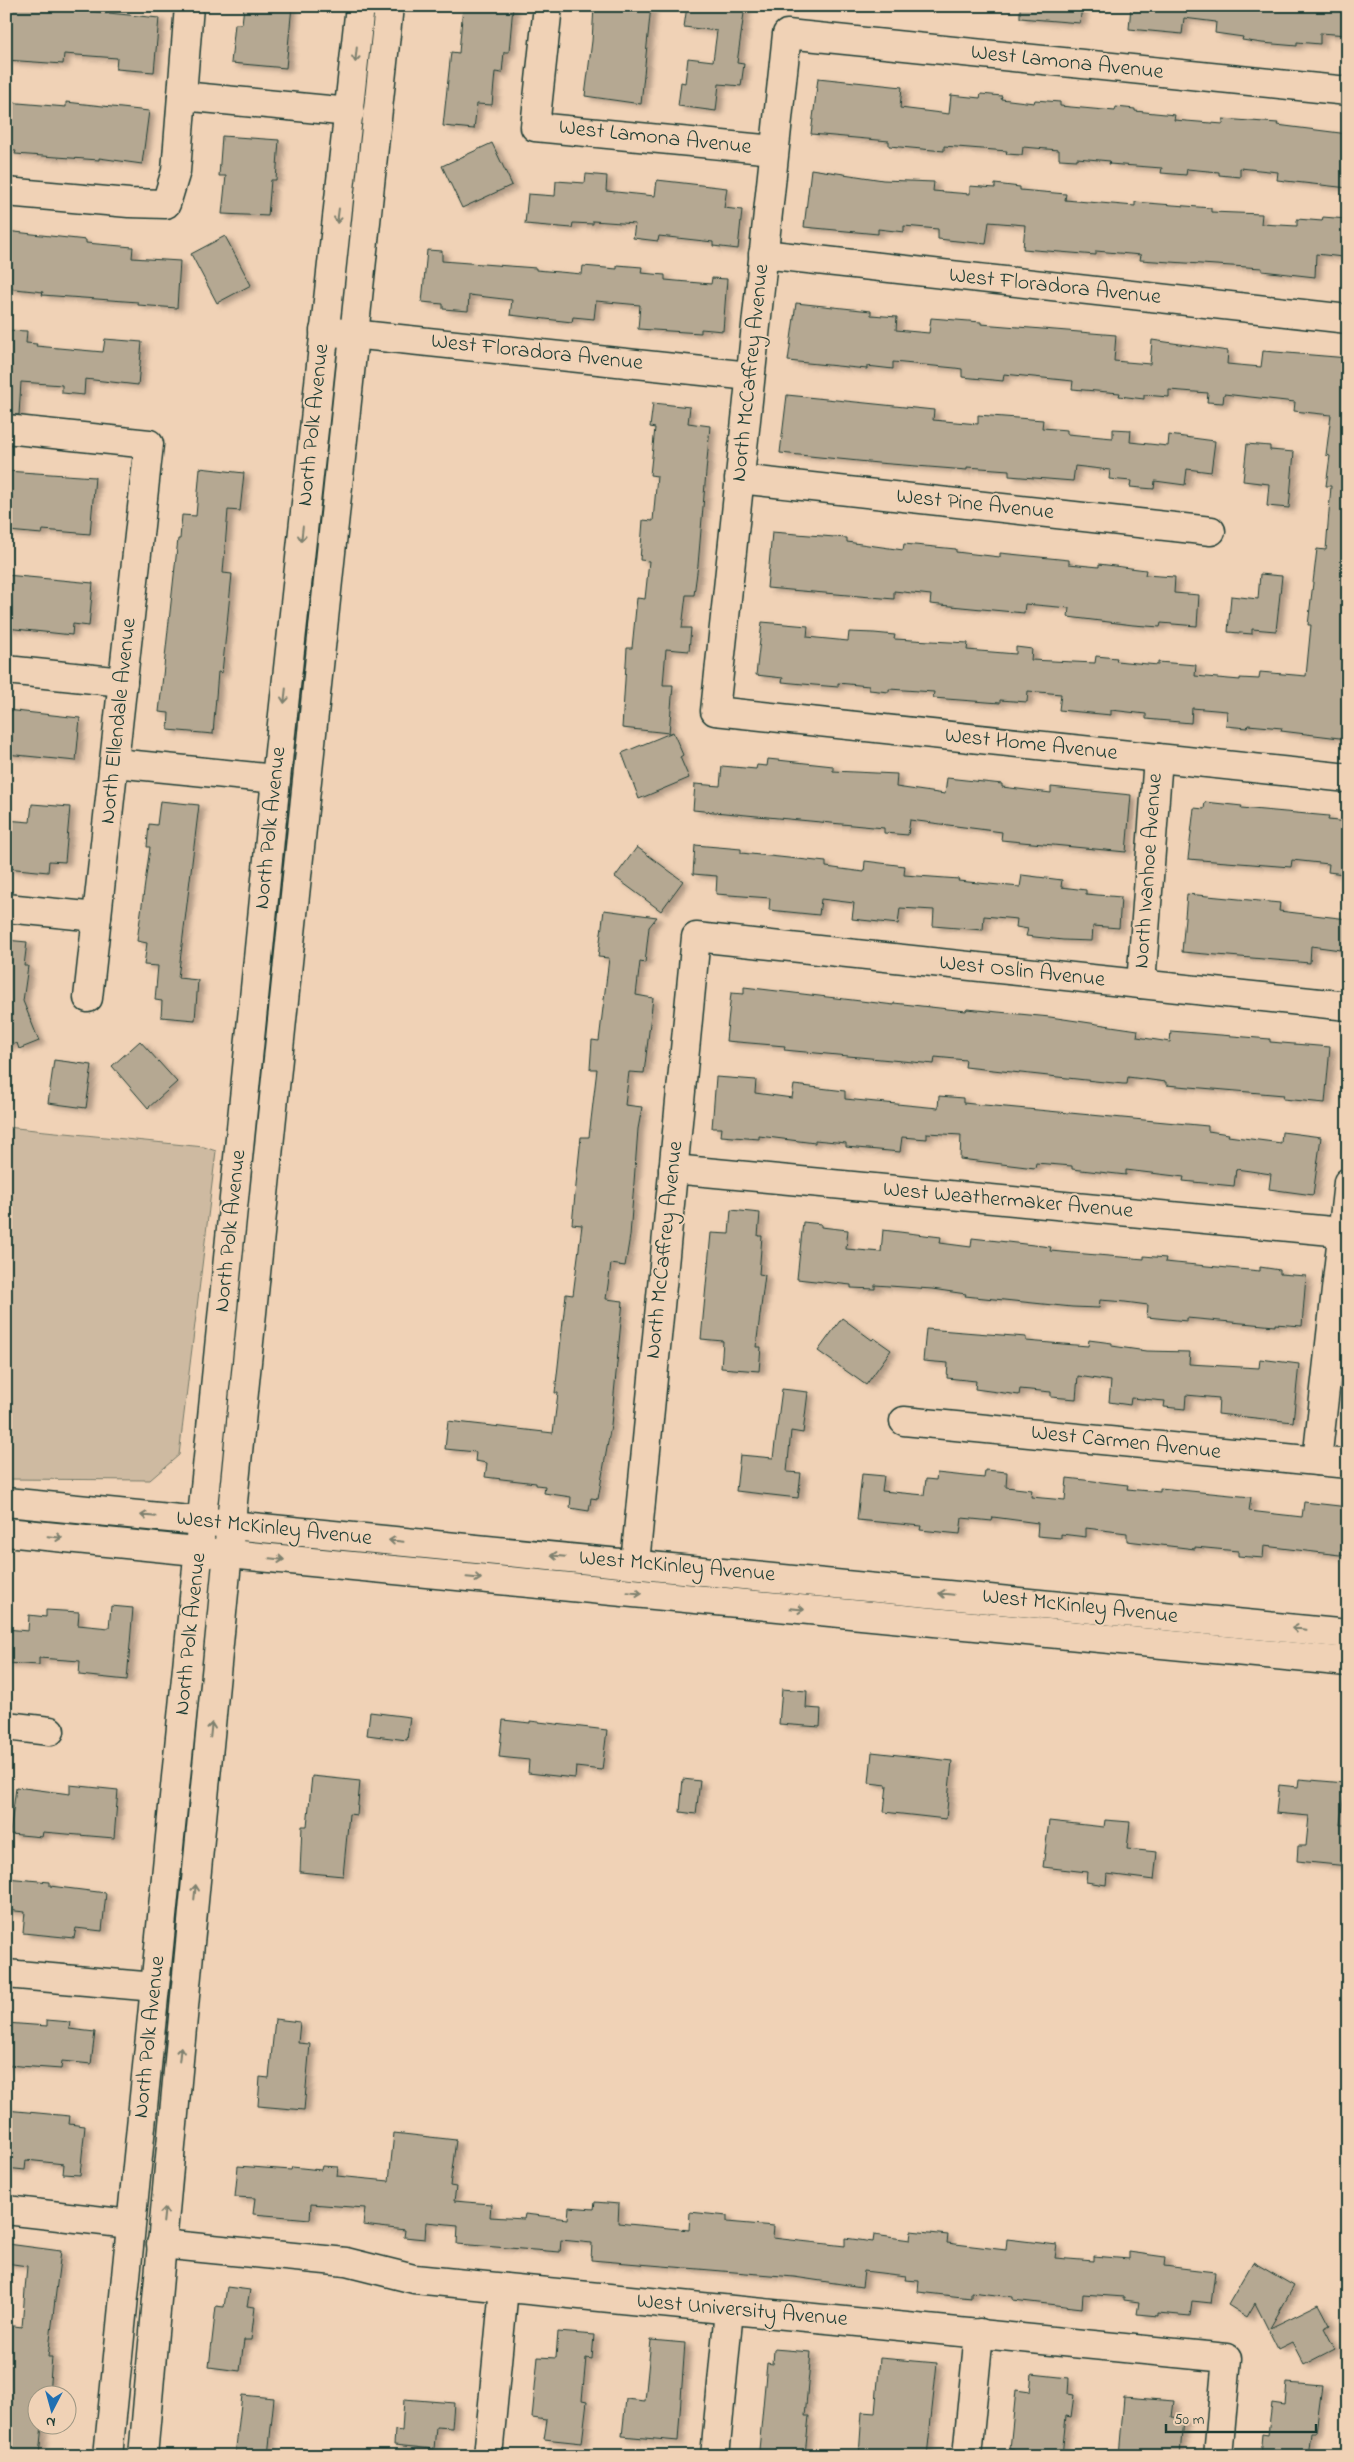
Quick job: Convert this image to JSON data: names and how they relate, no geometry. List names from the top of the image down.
{
  "streets": {
    "street": [
      "West Lamona Avenue",
      "West Floradora Avenue",
      "North McCaffrey Avenue",
      "North Polk Avenue",
      "West Pine Avenue",
      "North Ellendale Avenue",
      "West Home Avenue",
      "North Ivanhoe Avenue",
      "West Oslin Avenue",
      "West Weathermaker Avenue",
      "West Carmen Avenue",
      "West McKinley Avenue",
      "West University Avenue"
    ]
  },
  "crossings": [
    ["West Lamona Avenue", "North McCaffrey Avenue"],
    ["West Floradora Avenue", "North McCaffrey Avenue"],
    ["West Floradora Avenue", "North Polk Avenue"],
    ["North McCaffrey Avenue", "West Pine Avenue"],
    ["North McCaffrey Avenue", "West Home Avenue"],
    ["North McCaffrey Avenue", "West Oslin Avenue"],
    ["North McCaffrey Avenue", "West Weathermaker Avenue"],
    ["North McCaffrey Avenue", "West McKinley Avenue"],
    ["North Polk Avenue", "West McKinley Avenue"],
    ["North Polk Avenue", "West University Avenue"],
    ["West Home Avenue", "North Ivanhoe Avenue"],
    ["North Ivanhoe Avenue", "West Oslin Avenue"]
  ],
  "scale_bar": "50 m",
  "north": "bottom"
}
